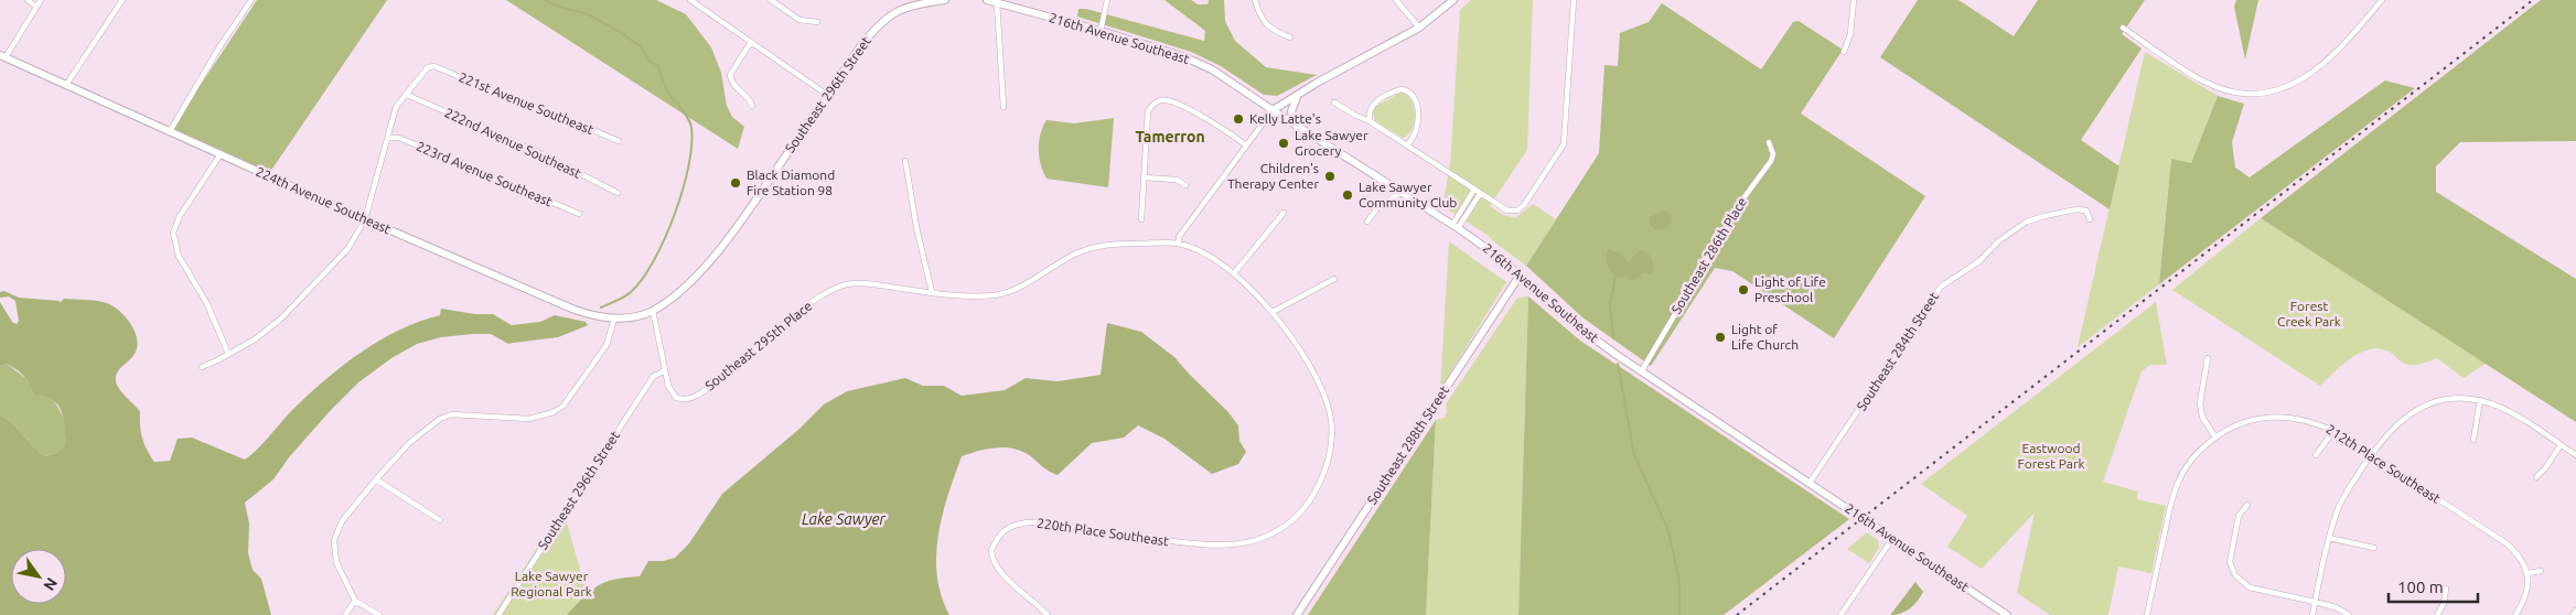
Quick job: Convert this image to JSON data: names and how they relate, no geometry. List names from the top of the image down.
{
  "streets": {
    "street": [
      "216th Avenue Southeast",
      "Southeast 296th Street",
      "221st Avenue Southeast",
      "222nd Avenue Southeast",
      "223rd Avenue Southeast",
      "224th Avenue Southeast",
      "Southeast 286th Place",
      "Southeast 295th Place",
      "Southeast 284th Street",
      "Southeast 288th Street",
      "212th Place Southeast",
      "220th Place Southeast"
    ]
  },
  "crossings": [
    ["216th Avenue Southeast", "Southeast 286th Place"],
    ["216th Avenue Southeast", "Southeast 284th Street"],
    ["216th Avenue Southeast", "Southeast 288th Street"],
    ["Southeast 296th Street", "224th Avenue Southeast"],
    ["Southeast 296th Street", "Southeast 295th Place"],
    ["221st Avenue Southeast", "222nd Avenue Southeast"],
    ["224th Avenue Southeast", "Southeast 295th Place"]
  ],
  "districts": ["Tamerron"],
  "water": ["Lake Sawyer"],
  "parks": ["Forest Creek Park", "Eastwood Forest Park", "Lake Sawyer Regional Park"],
  "places": [
    "Kelly Latte's",
    "Lake Sawyer Grocery",
    "Children's Therapy Center",
    "Black Diamond Fire Station 98",
    "Lake Sawyer Community Club",
    "Light of Life Preschool",
    "Light of Life Church"
  ],
  "scale_bar": "100 m",
  "north": "bottom right"
}
